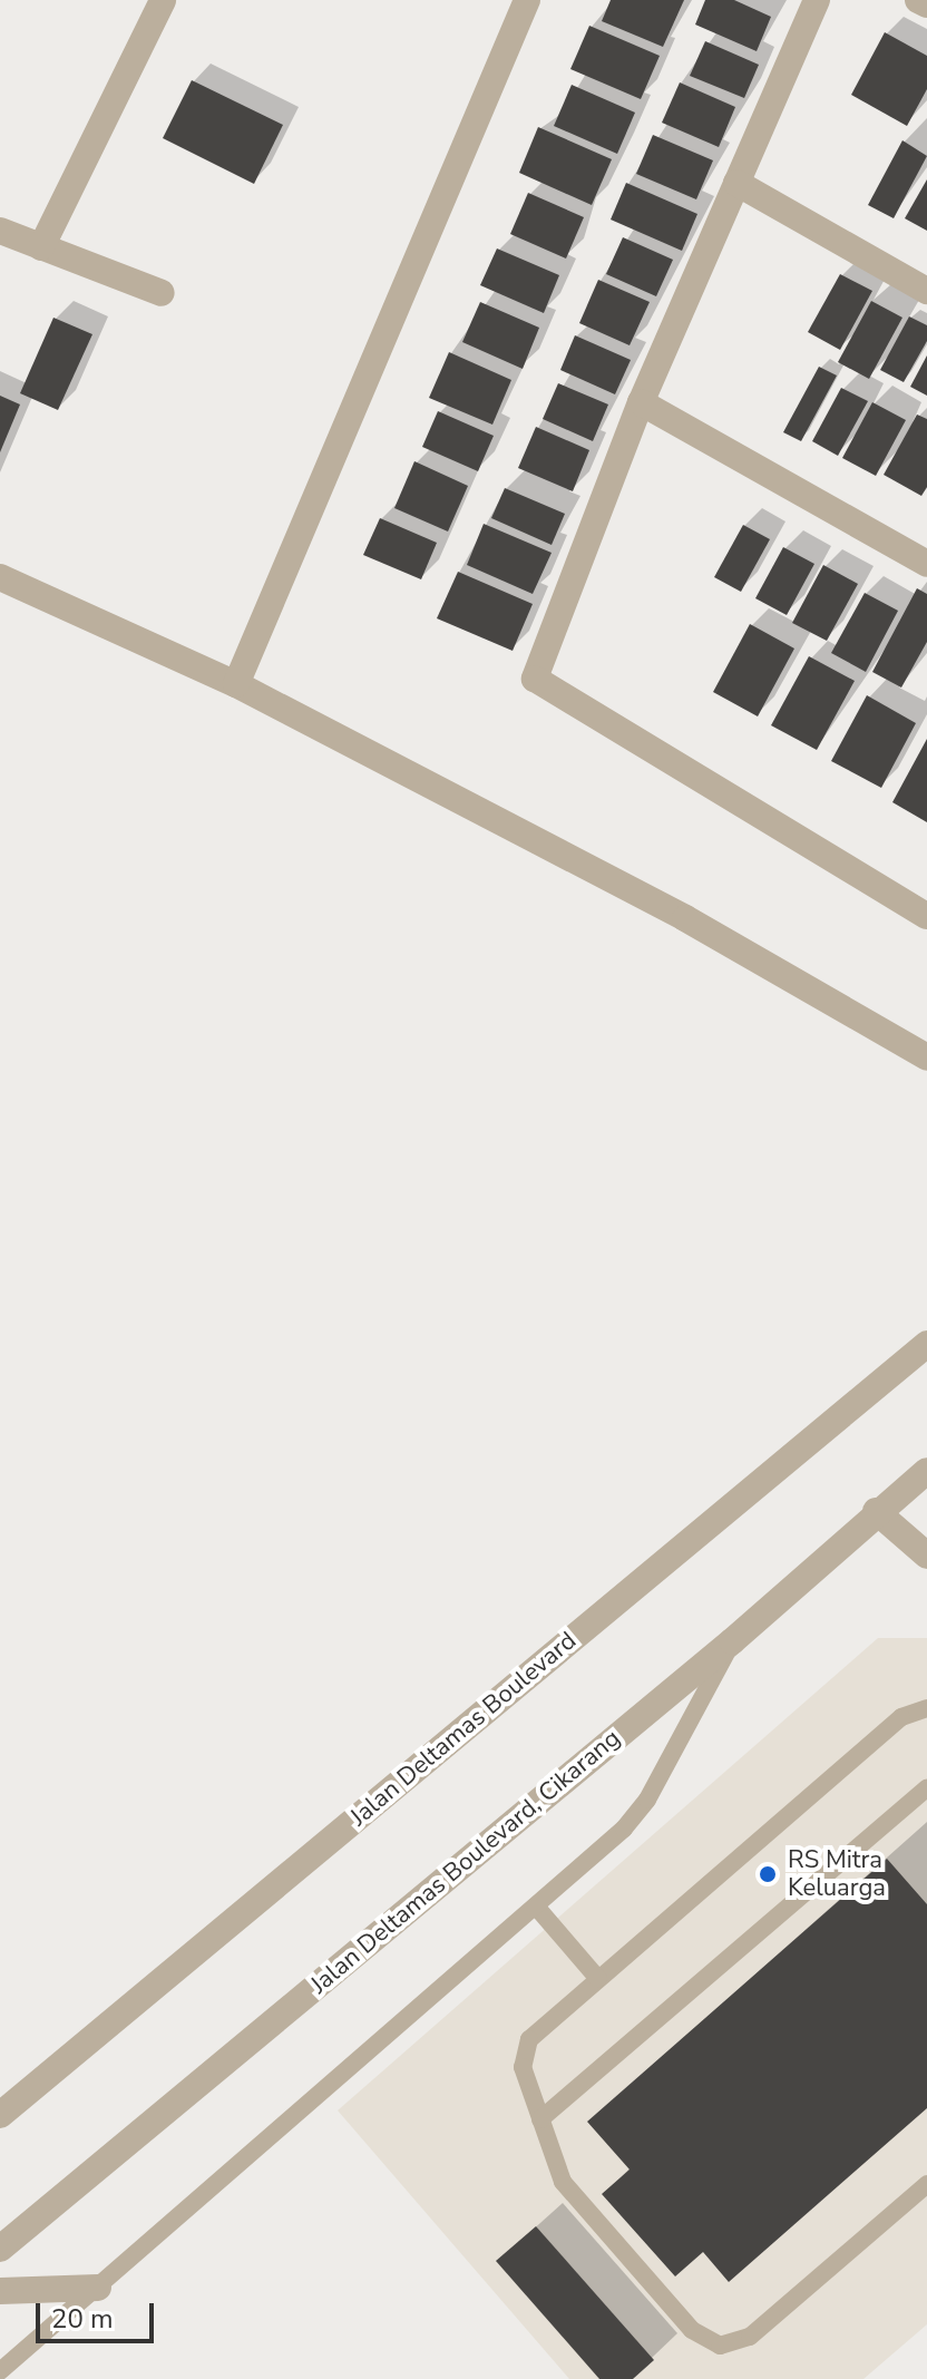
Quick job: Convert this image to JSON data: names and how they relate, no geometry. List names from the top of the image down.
{
  "streets": {
    "street": ["Jalan Deltamas Boulevard", "Jalan Deltamas Boulevard, Cikarang"]
  },
  "places": ["RS Mitra Keluarga"],
  "scale_bar": "20 m"
}
